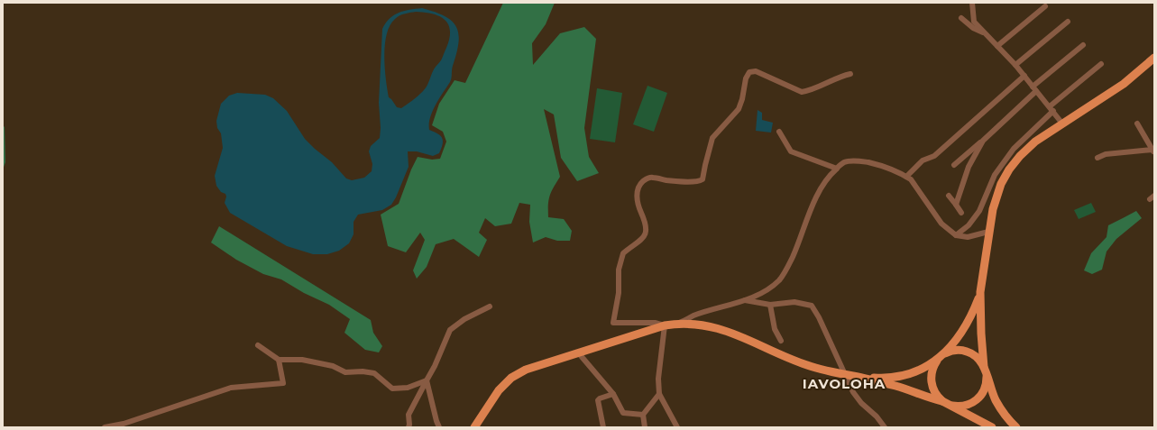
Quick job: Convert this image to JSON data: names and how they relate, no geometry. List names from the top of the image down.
{
  "districts": ["IAVOLOHA"]
}
